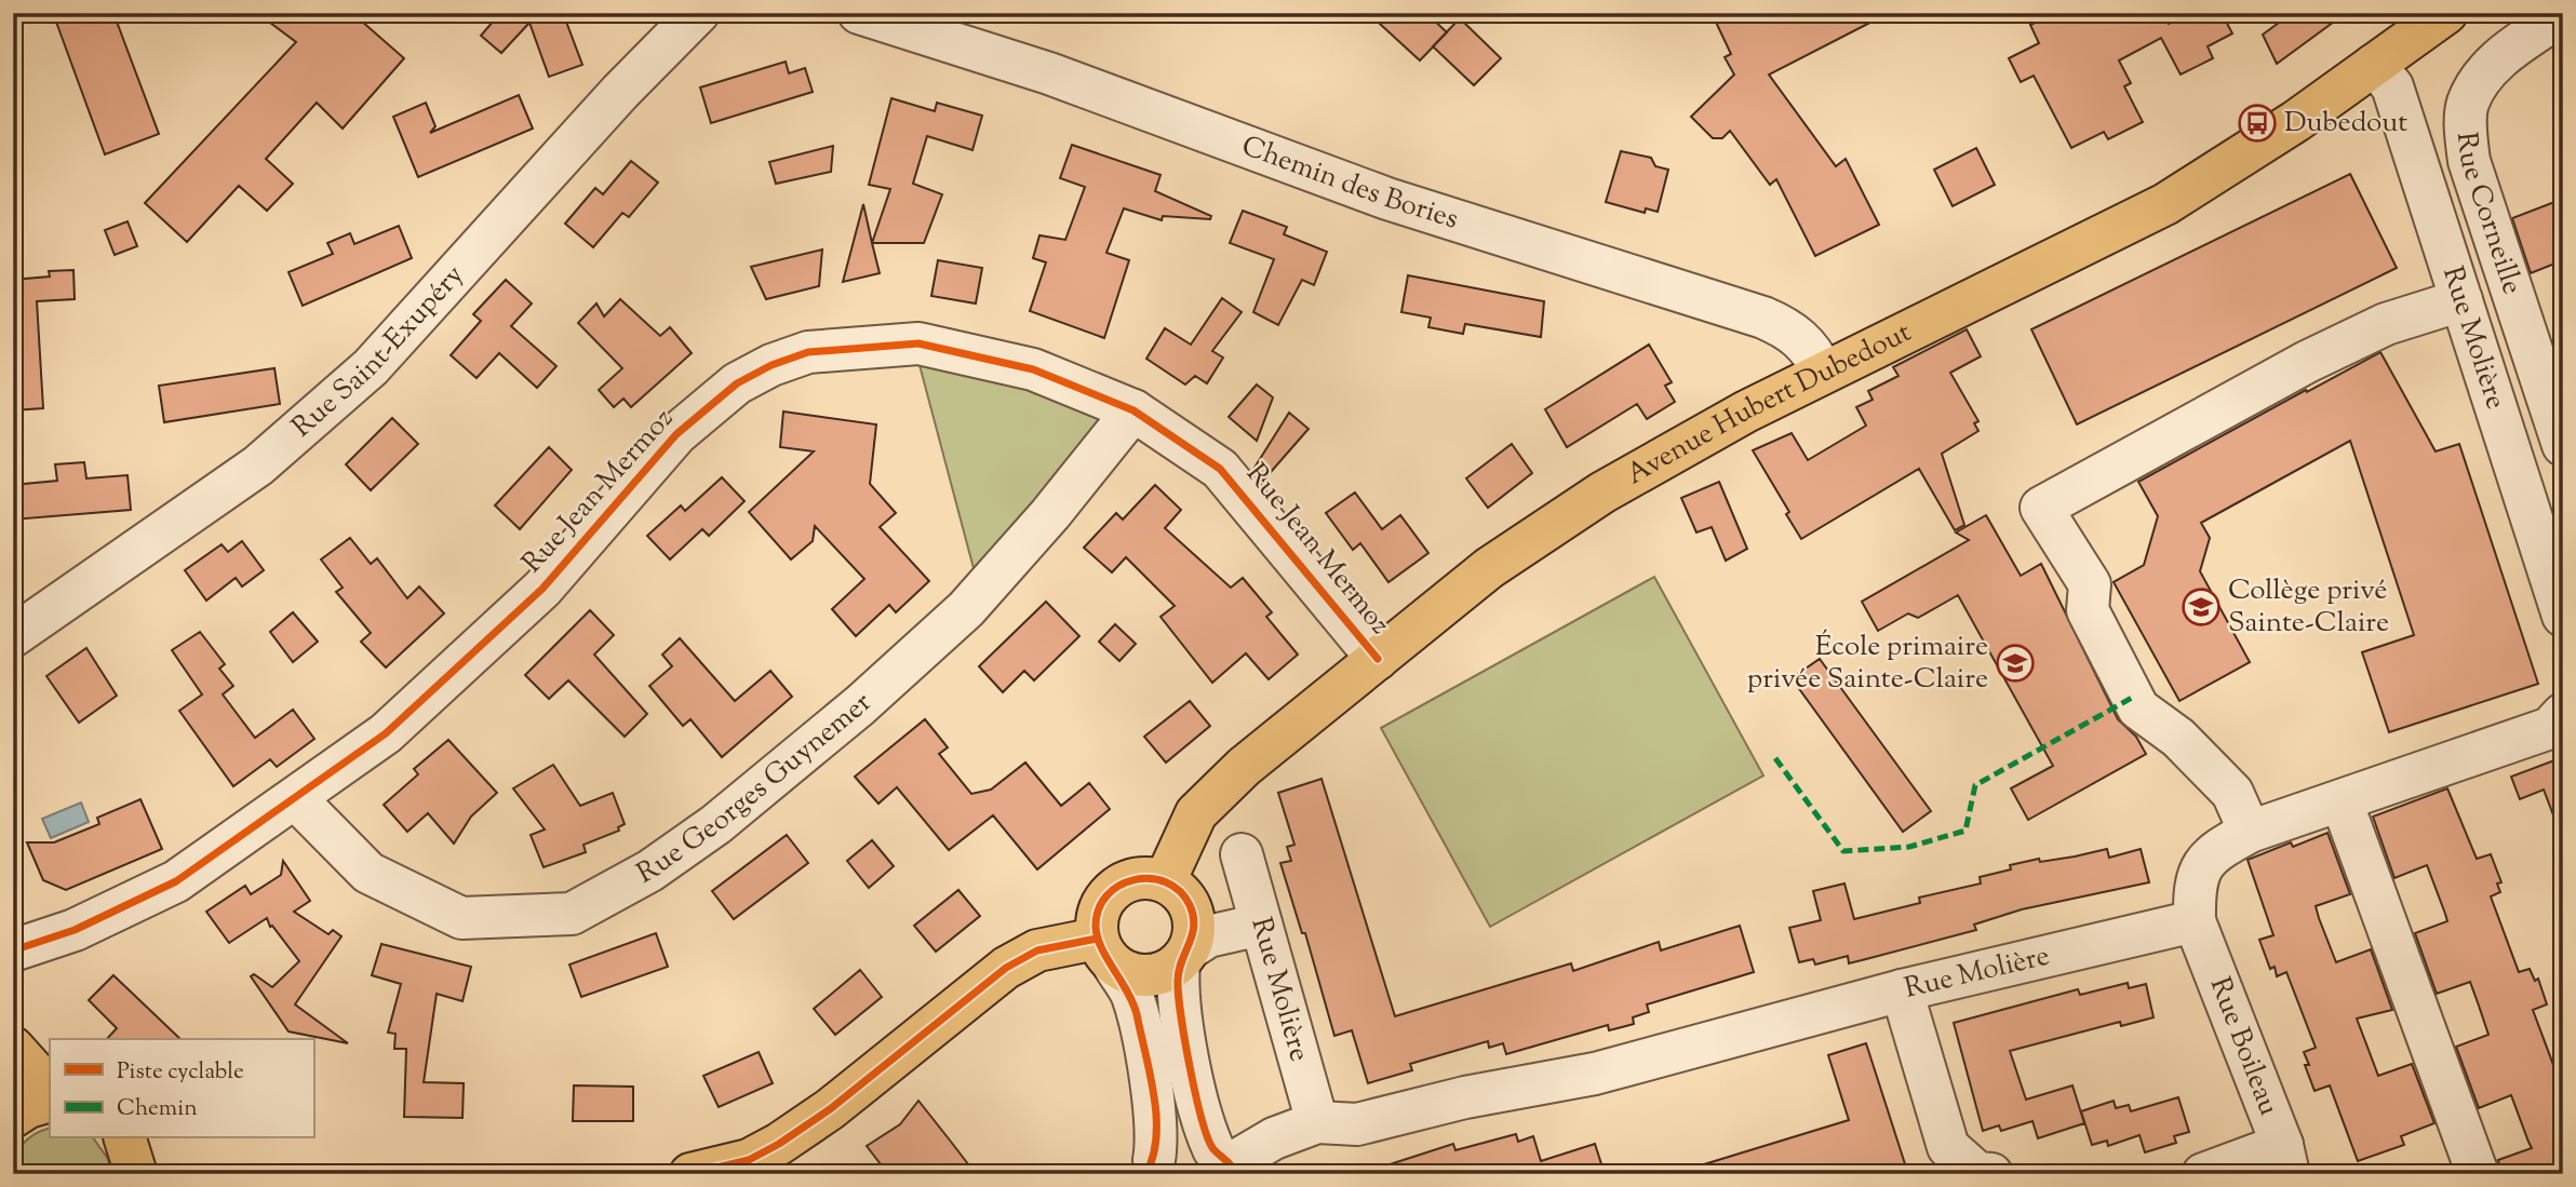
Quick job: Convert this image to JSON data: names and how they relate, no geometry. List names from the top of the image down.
{
  "streets": {
    "main road": ["Avenue Hubert Dubedout"],
    "street": [
      "Chemin des Bories",
      "Rue Corneille",
      "Rue Molière",
      "Rue Saint-Exupéry",
      "Rue Jean Mermoz",
      "Rue Georges Guynemer",
      "Rue Boileau"
    ]
  },
  "crossings": [
    ["Chemin des Bories", "Avenue Hubert Dubedout"],
    ["Rue Molière", "Avenue Hubert Dubedout"],
    ["Rue Molière", "Rue Boileau"],
    ["Avenue Hubert Dubedout", "Rue Jean Mermoz"],
    ["Rue Jean Mermoz", "Rue Georges Guynemer"]
  ],
  "places": {
    "bus stop": ["Dubedout"],
    "school or university": ["Collège privé Sainte-Claire", "École primaire privée Sainte-Claire"]
  },
  "legend": ["Piste cyclable", "Chemin"]
}
